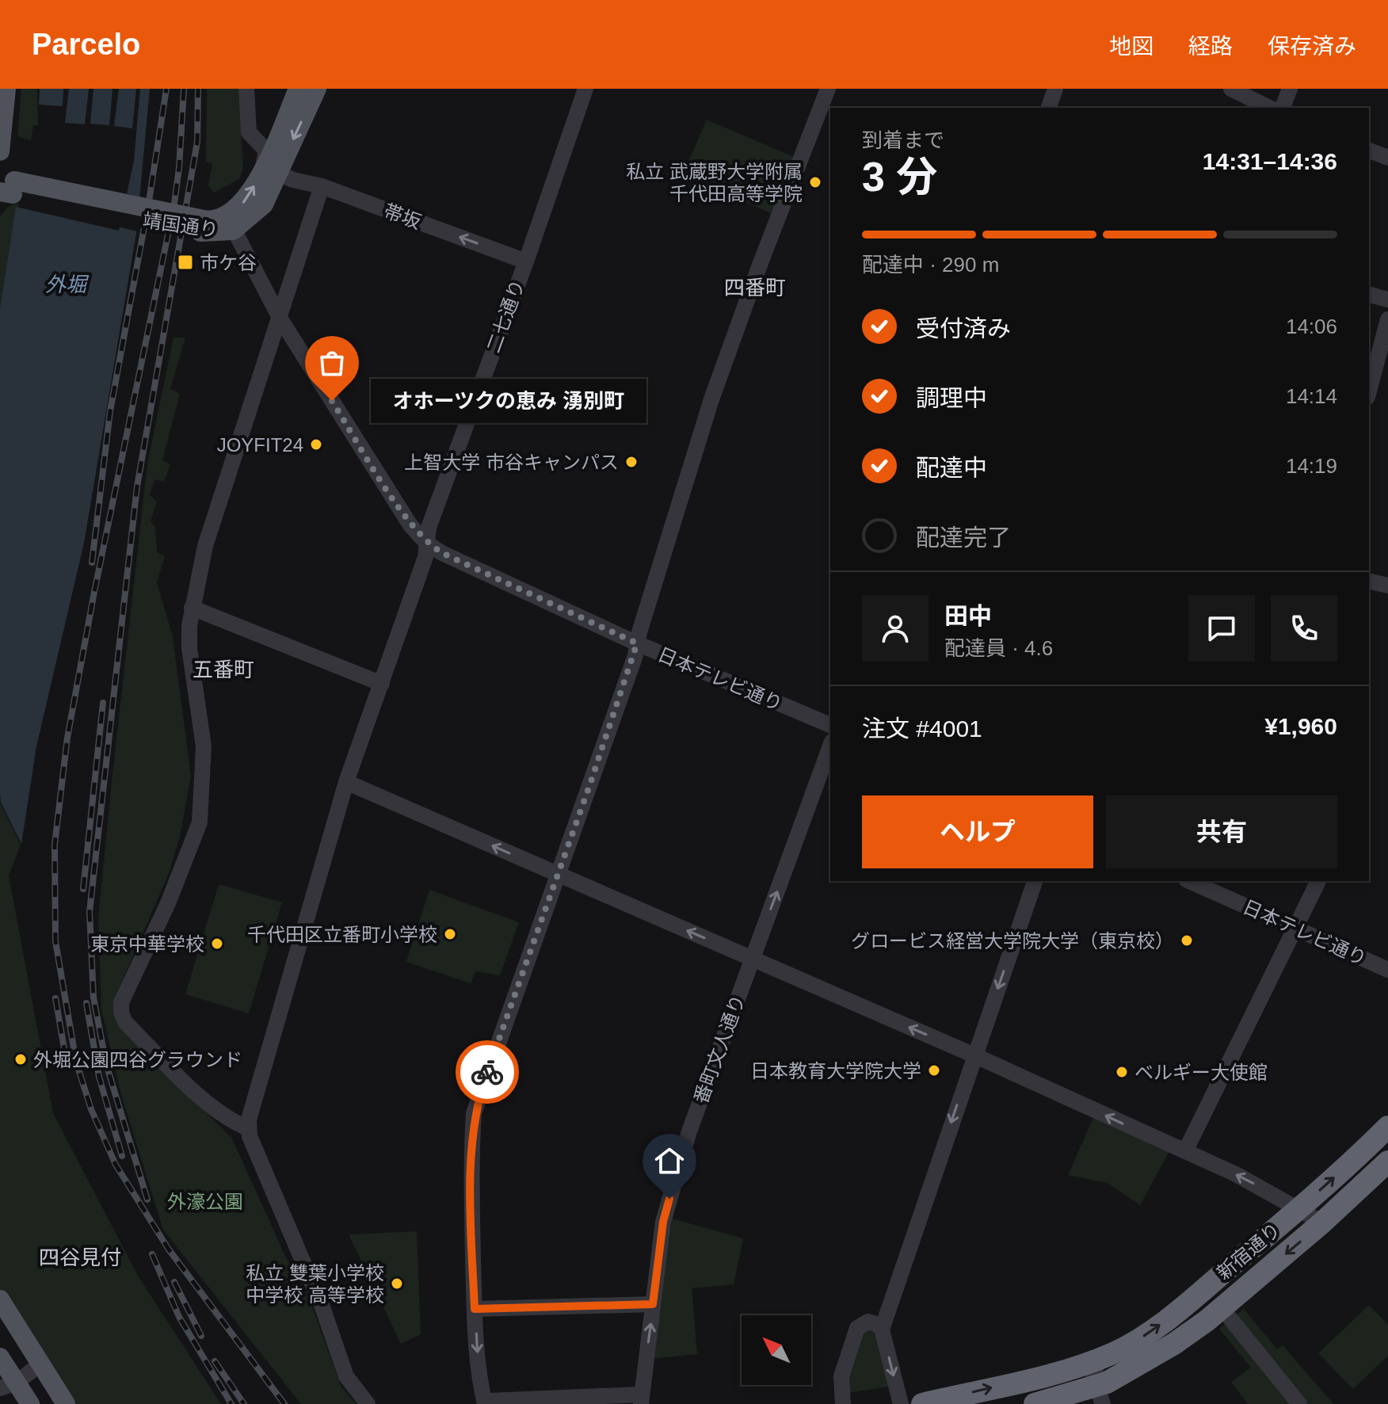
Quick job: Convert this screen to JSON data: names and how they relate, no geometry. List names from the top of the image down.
{
  "streets": {
    "highway": ["新宿通り"],
    "main road": ["靖国通り"],
    "street": [
      "帯坂",
      "二七通り",
      "日本テレビ通り",
      "番町文人通り"
    ]
  },
  "crossings": [
    ["帯坂", "靖国通り"],
    ["帯坂", "二七通り"],
    ["靖国通り", "日本テレビ通り"],
    ["二七通り", "日本テレビ通り"]
  ],
  "one_way": ["帯坂", "番町文人通り"],
  "districts": ["四番町", "五番町", "四谷見付"],
  "water": ["外堀"],
  "parks": ["外濠公園"],
  "places": {
    "other": [
      "私立 武蔵野大学附属 千代田高等学院",
      "オホーツクの恵み 湧別町",
      "JOYFIT24",
      "上智大学 市谷キャンパス",
      "千代田区立番町小学校",
      "グロービス経営大学院大学（東京校）",
      "東京中華学校",
      "外堀公園四谷グラウンド",
      "日本教育大学院大学",
      "ベルギー大使館",
      "私立 雙葉小学校 中学校 高等学校"
    ],
    "transit": ["市ケ谷"]
  },
  "north": "top left",
  "page": {
    "header": "Parcelo",
    "nav": ["地図", "経路", "保存済み"],
    "heading": ["3 分", "到着まで", "14:31–14:36"],
    "panel": [
      "田中",
      "配達員 · 4.6",
      "注文 #4001",
      "¥1,960"
    ],
    "bar": "配達中 · 290 m",
    "list": [
      ["受付済み", "14:06"],
      ["調理中", "14:14"],
      ["配達中", "14:19"],
      "配達完了"
    ],
    "bubble": "オホーツクの恵み 湧別町",
    "buttons": ["ヘルプ", "共有"]
  }
}
